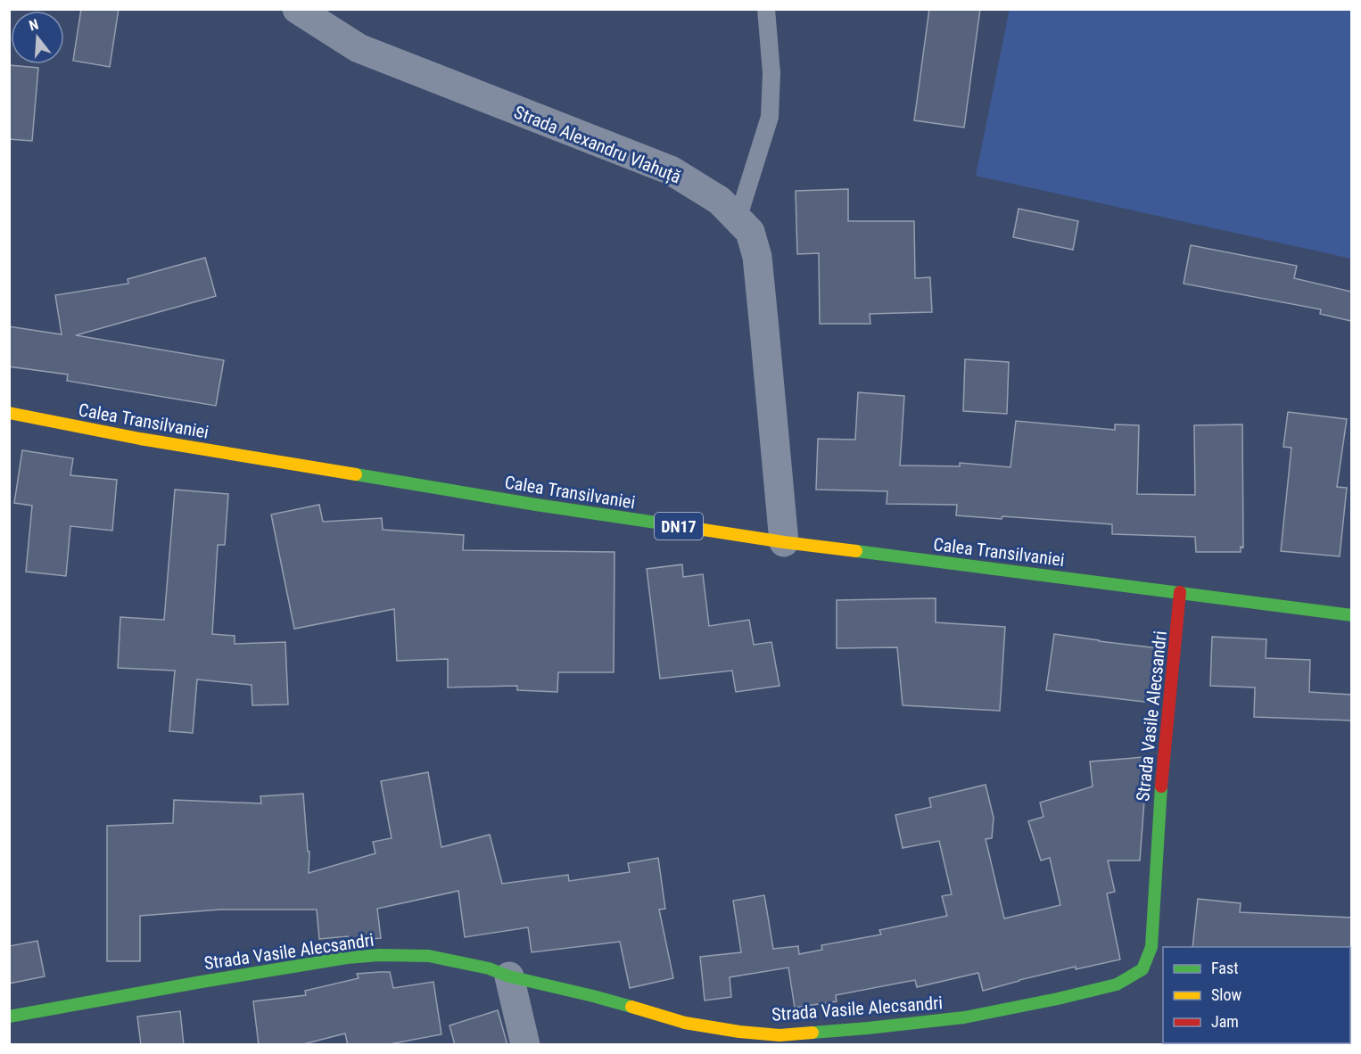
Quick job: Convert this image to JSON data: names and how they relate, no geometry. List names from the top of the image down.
{
  "streets": {
    "main road": ["Calea Transilvaniei", "DN17", "Strada Vasile Alecsandri"],
    "street": ["Strada Alexandru Vlahuță"]
  },
  "crossings": [
    ["Strada Alexandru Vlahuță", "Calea Transilvaniei"],
    ["Calea Transilvaniei", "Strada Vasile Alecsandri"]
  ],
  "legend": ["Fast", "Slow", "Jam"],
  "north": "top"
}
